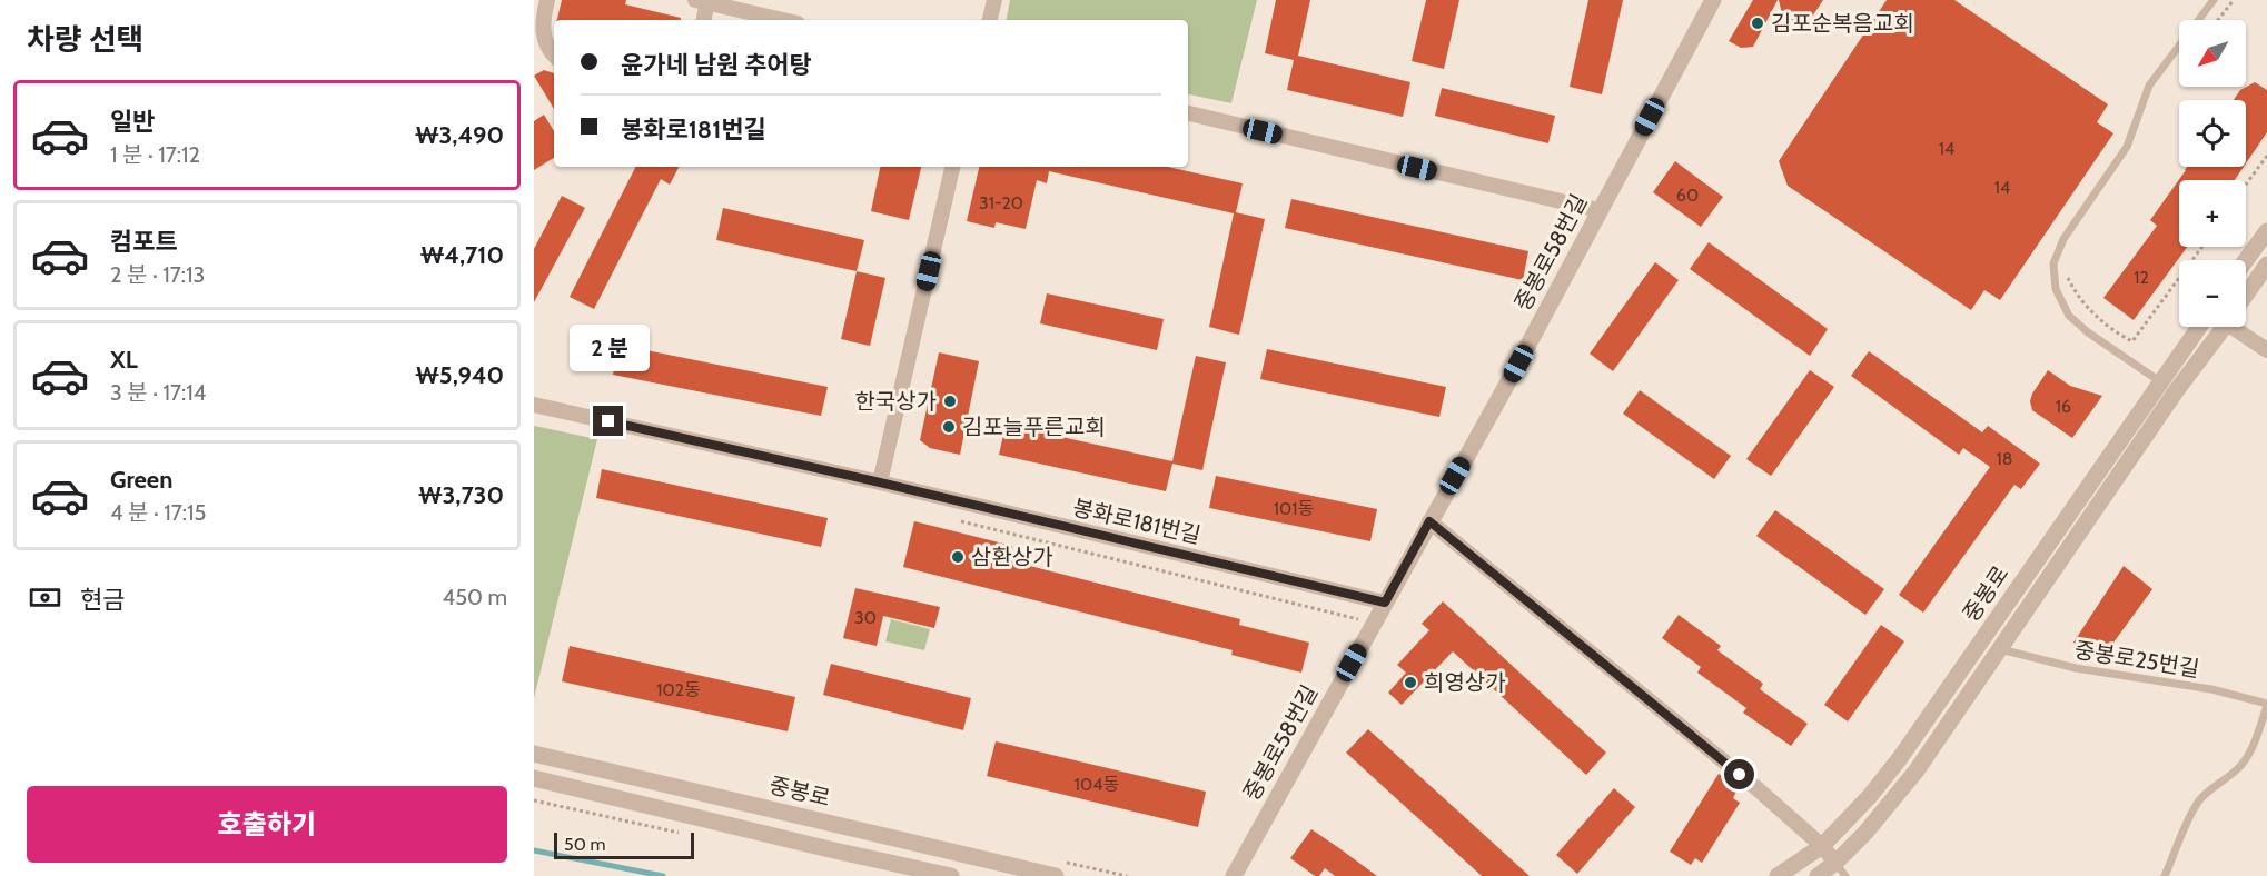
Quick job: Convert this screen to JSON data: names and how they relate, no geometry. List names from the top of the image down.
{
  "streets": {
    "street": ["중봉로58번길", "봉화로181번길", "중봉로"],
    "lane": ["중봉로25번길"]
  },
  "crossings": [
    ["중봉로58번길", "봉화로181번길"],
    ["중봉로", "중봉로25번길"]
  ],
  "places": [
    "김포순복음교회",
    "한국상가",
    "김포늘푸른교회",
    "삼환상가",
    "희영상가"
  ],
  "house_numbers": [
    "14",
    "14",
    "60",
    "31-20",
    "12",
    "16",
    "18",
    "101동",
    "30",
    "102동",
    "104동"
  ],
  "scale_bar": "50 m",
  "north": "bottom left",
  "page": {
    "heading": "차량 선택",
    "map_buttons": ["+", "−"],
    "banner": ["윤가네 남원 추어탕", "봉화로181번길"],
    "list": [
      {
        "name": "일반",
        "note": "1 분 · 17:12",
        "value": "₩3,490"
      },
      {
        "name": "컴포트",
        "note": "2 분 · 17:13",
        "value": "₩4,710"
      },
      {
        "name": "XL",
        "note": "3 분 · 17:14",
        "value": "₩5,940"
      },
      {
        "name": "Green",
        "note": "4 분 · 17:15",
        "value": "₩3,730"
      }
    ],
    "bubble": "2 분",
    "pay": ["현금", "450 m"],
    "buttons": "호출하기",
    "scale": "50 m"
  }
}
